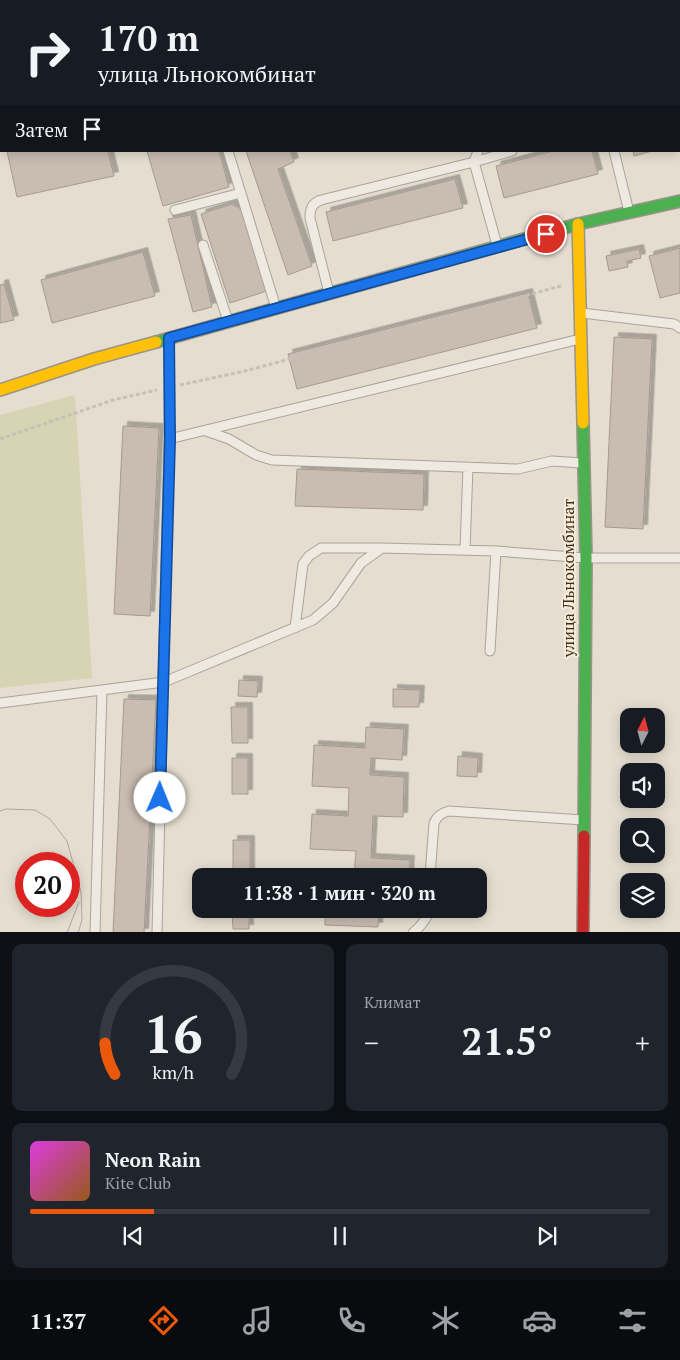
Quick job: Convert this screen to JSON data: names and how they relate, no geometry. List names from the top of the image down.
{
  "streets": {
    "street": ["улица Льнокомбинат"]
  },
  "north": "top",
  "page": {
    "turn": ["170 m", "улица Льнокомбинат"],
    "then": "Затем",
    "limit": "20",
    "trip": "11:38 · 1 мин · 320 m",
    "tile": "Климат",
    "heat": ["−", "21.5°", "+"],
    "song": ["Neon Rain", "Kite Club"],
    "tabs": "11:37",
    "gauge": ["16", "km/h"]
  }
}
